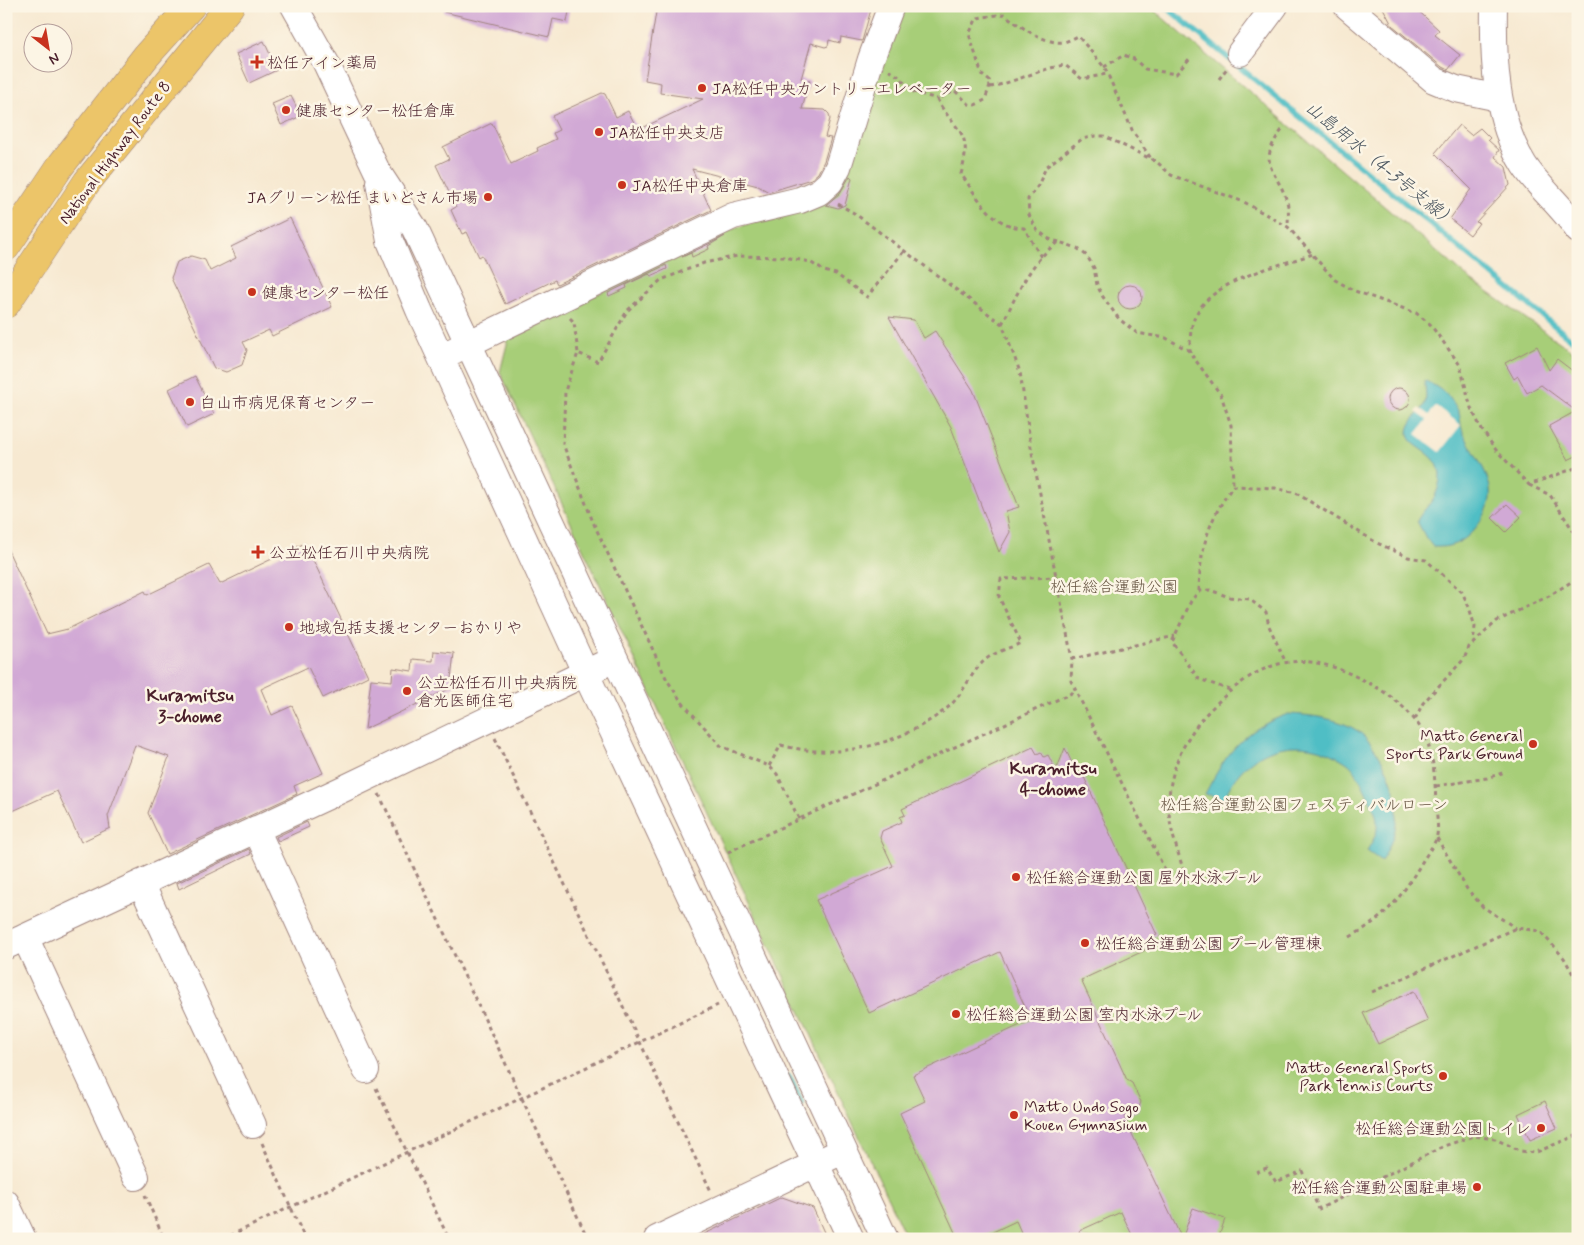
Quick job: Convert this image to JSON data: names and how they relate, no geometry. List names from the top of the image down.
{
  "streets": {
    "highway": ["National Highway Route 8"]
  },
  "districts": ["Kuramitsu 3-chome", "Kuramitsu 4-chome"],
  "water": ["山島用水（4-3号支線）"],
  "parks": ["松任総合運動公園", "松任総合運動公園フェスティバルローン"],
  "places": {
    "health": ["松任アイン薬局", "公立松任石川中央病院"],
    "other": [
      "JA松任中央カントリーエレベーター",
      "健康センター松任倉庫",
      "JA松任中央支店",
      "JA松任中央倉庫",
      "JAグリーン松任 まいどさん市場",
      "健康センター松任",
      "白山市病児保育センター",
      "地域包括支援センターおかりや",
      "公立松任石川中央病院 倉光医師住宅",
      "Matto General Sports Park Ground",
      "松任総合運動公園 屋外水泳プｰル",
      "松任総合運動公園 プール管理棟",
      "松任総合運動公園 室内水泳プｰル",
      "Matto General Sports Park Tennis Courts",
      "Matto Undo Sogo Kouen Gymnasium",
      "松任総合運動公園トイレ",
      "松任総合運動公園駐車場"
    ]
  },
  "north": "bottom right"
}
